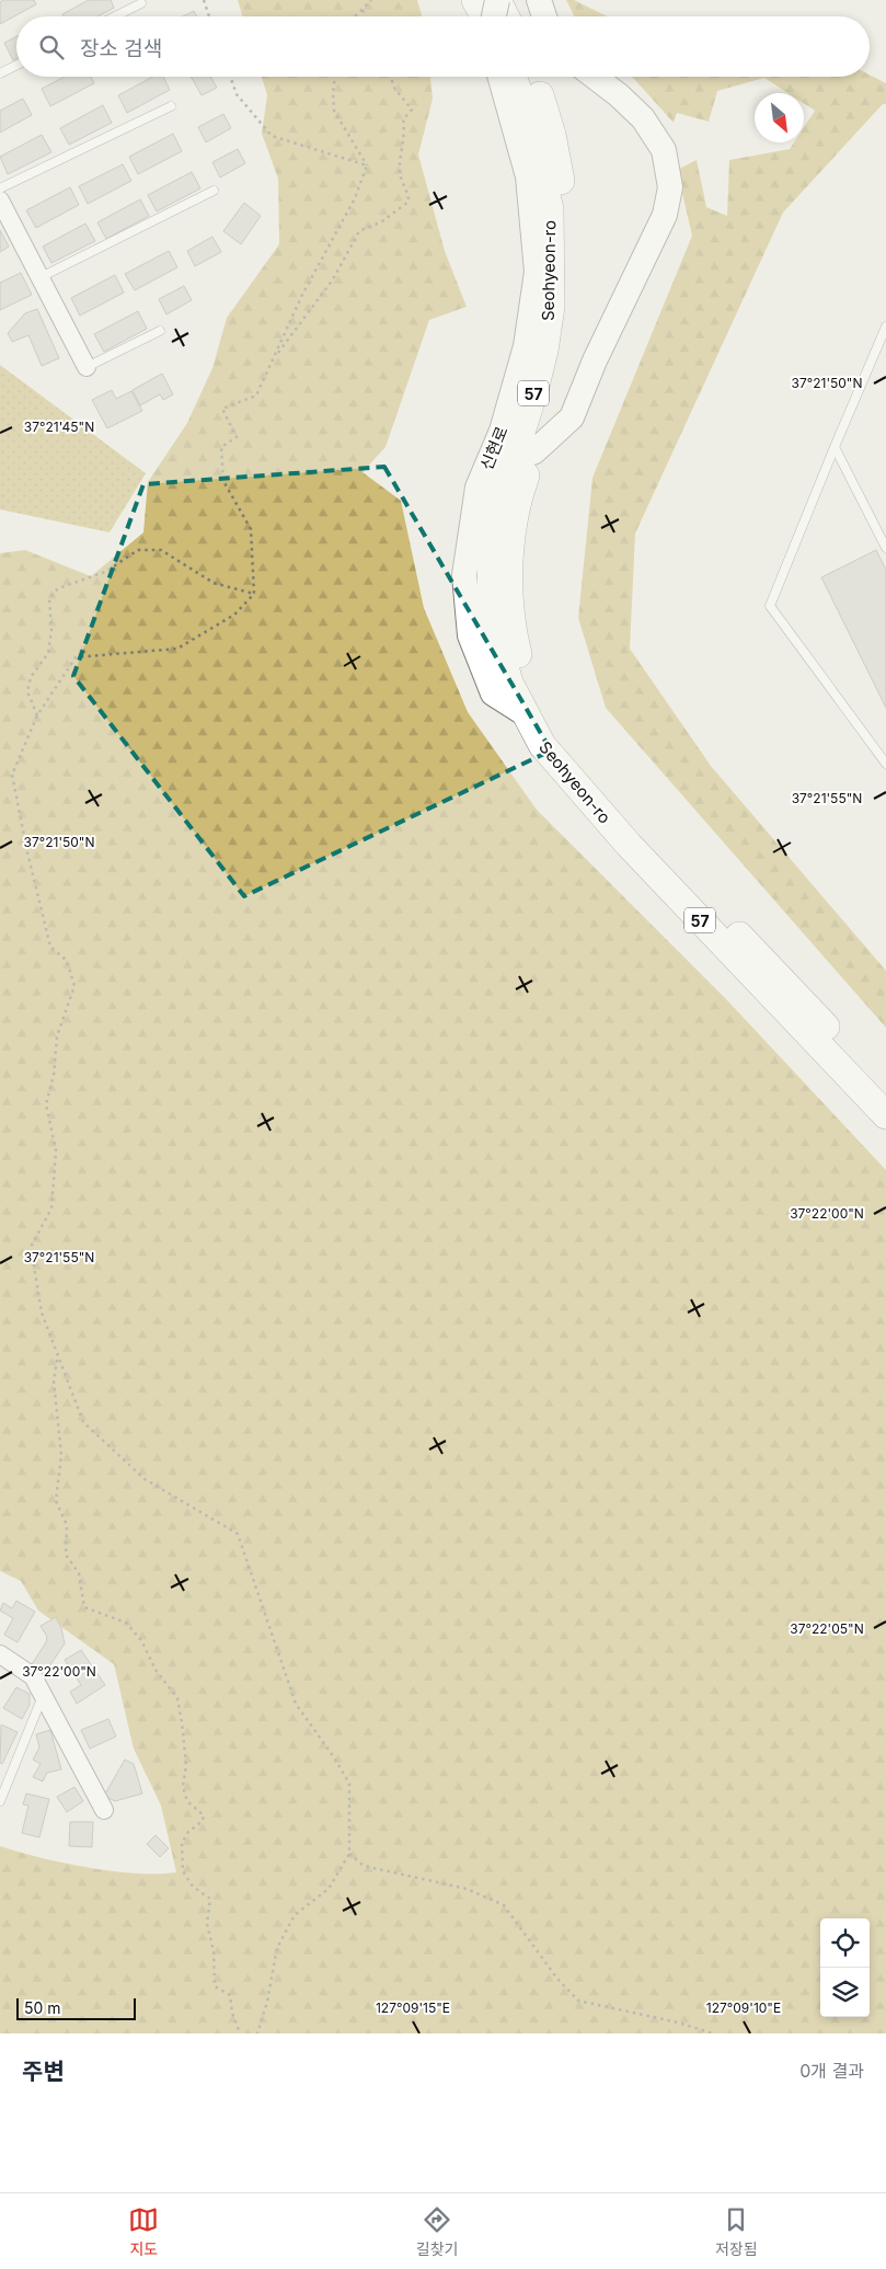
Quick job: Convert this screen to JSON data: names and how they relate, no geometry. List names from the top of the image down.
{
  "streets": {
    "main road": ["Seohyeon-ro", "57", "신현로"]
  },
  "crossings": [
    ["Seohyeon-ro", "신현로"]
  ],
  "scale_bar": "50 m",
  "north": "bottom right",
  "page": {
    "search": "장소 검색",
    "scale": "50 m",
    "heading": ["주변", "0개 결과"],
    "nav": ["지도", "길찾기", "저장됨"]
  },
  "coordinates": [
    "37°21'50\"N",
    "37°21'45\"N",
    "37°21'55\"N",
    "37°22'00\"N",
    "37°22'05\"N",
    "127°09'15\"E",
    "127°09'10\"E"
  ]
}
